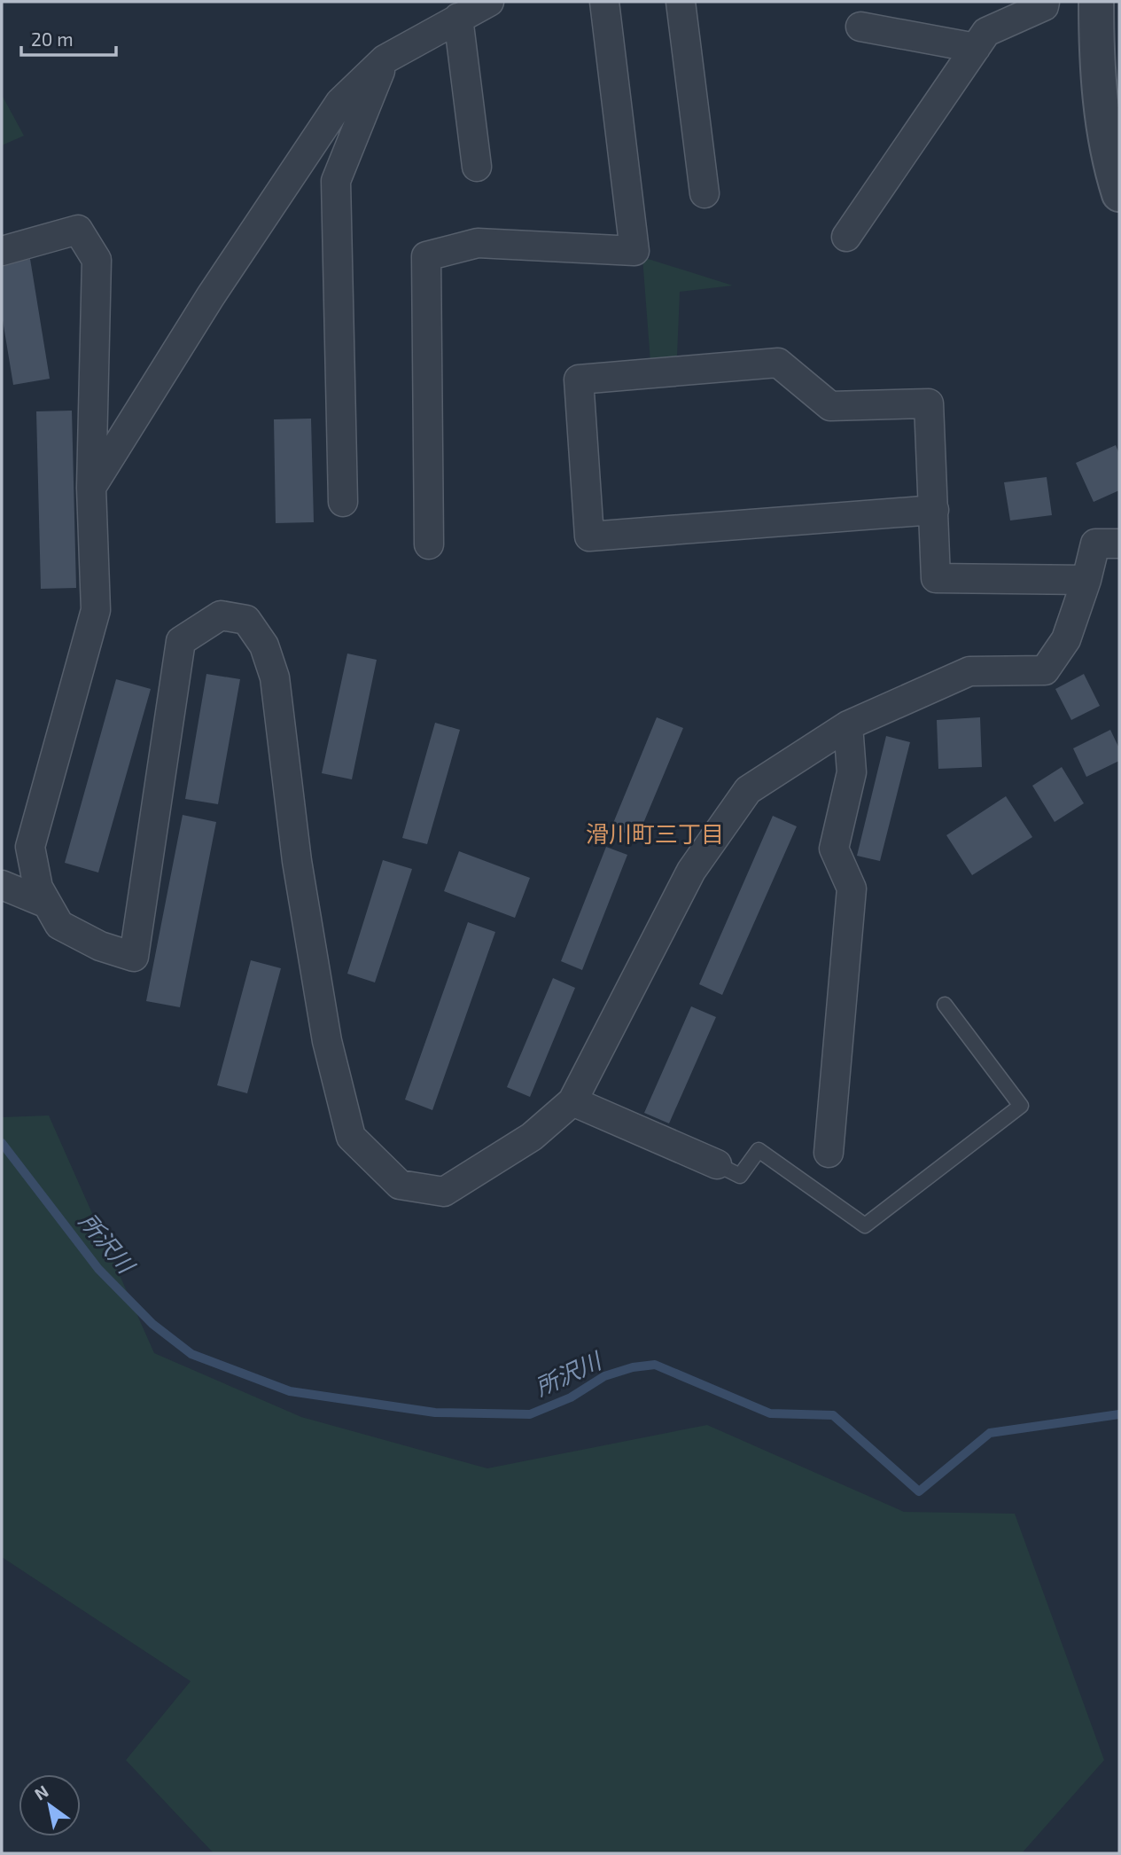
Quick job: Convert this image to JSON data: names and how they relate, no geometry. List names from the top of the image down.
{
  "districts": ["滑川町三丁目"],
  "water": ["所沢川"],
  "scale_bar": "20 m",
  "north": "top left"
}
